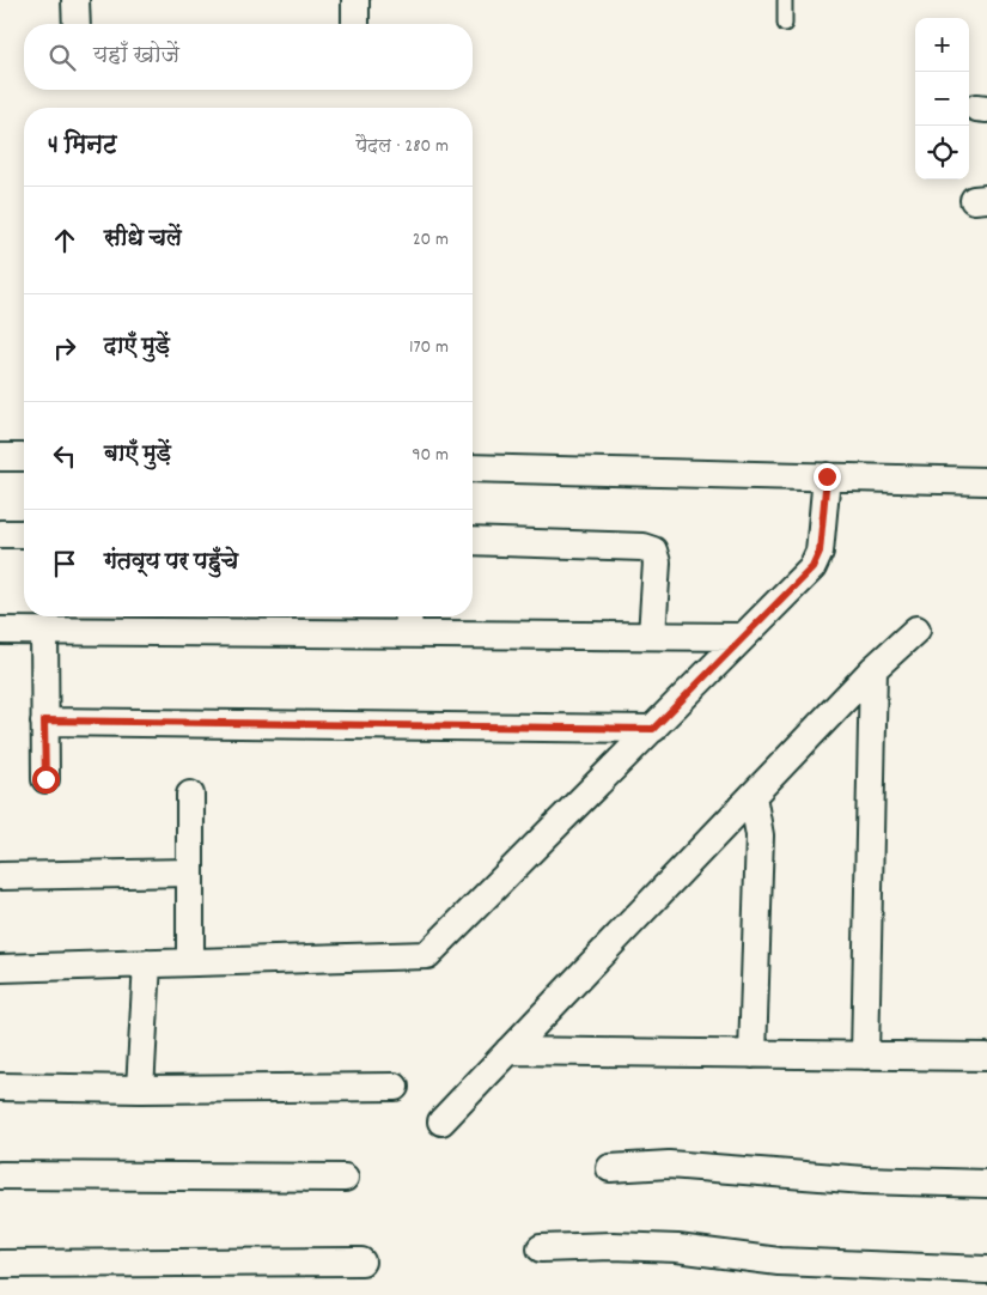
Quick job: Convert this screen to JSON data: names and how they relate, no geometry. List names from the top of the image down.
{
  "page": {
    "map_buttons": ["+", "−"],
    "search": "यहाँ खोजें",
    "heading": ["4 मिनट", "पैदल · 280 m"],
    "list": [
      ["सीधे चलें", "20 m"],
      ["दाएँ मुड़ें", "170 m"],
      ["बाएँ मुड़ें", "90 m"],
      "गंतव्य पर पहुँचे"
    ]
  }
}
